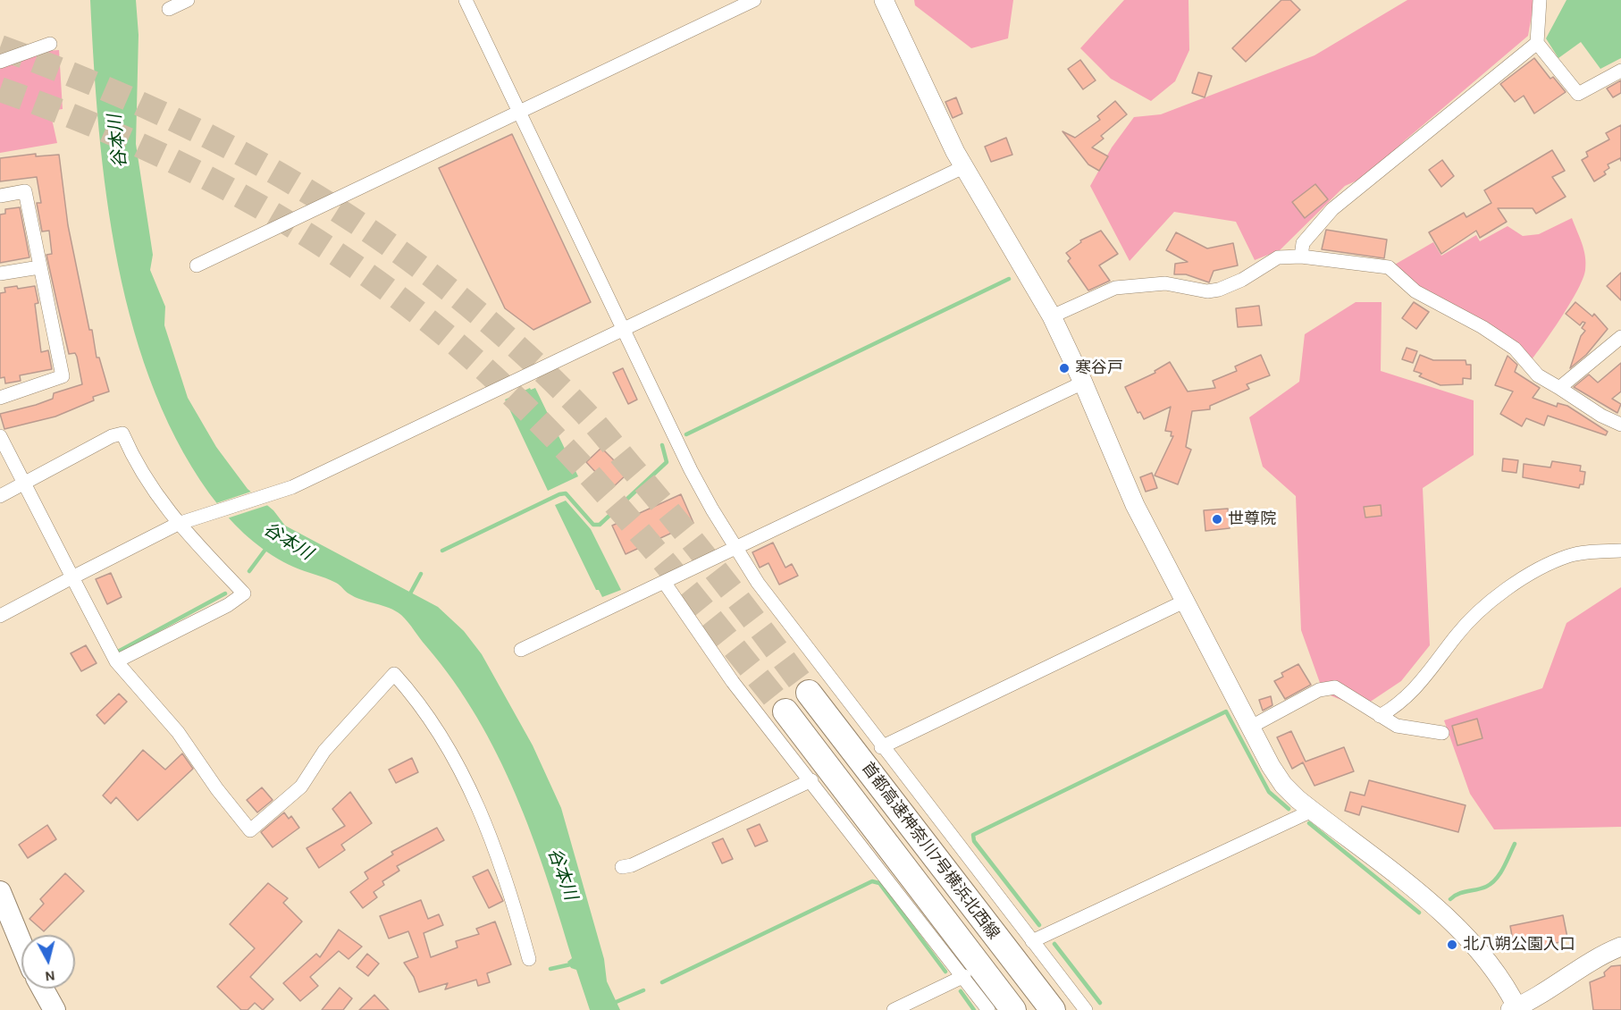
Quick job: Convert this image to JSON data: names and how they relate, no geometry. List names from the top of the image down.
{
  "streets": {
    "highway": ["首都高速神奈川7号横浜北西線"]
  },
  "water": ["谷本川"],
  "places": ["寒谷戸", "世尊院", "北八朔公園入口"],
  "north": "bottom"
}
